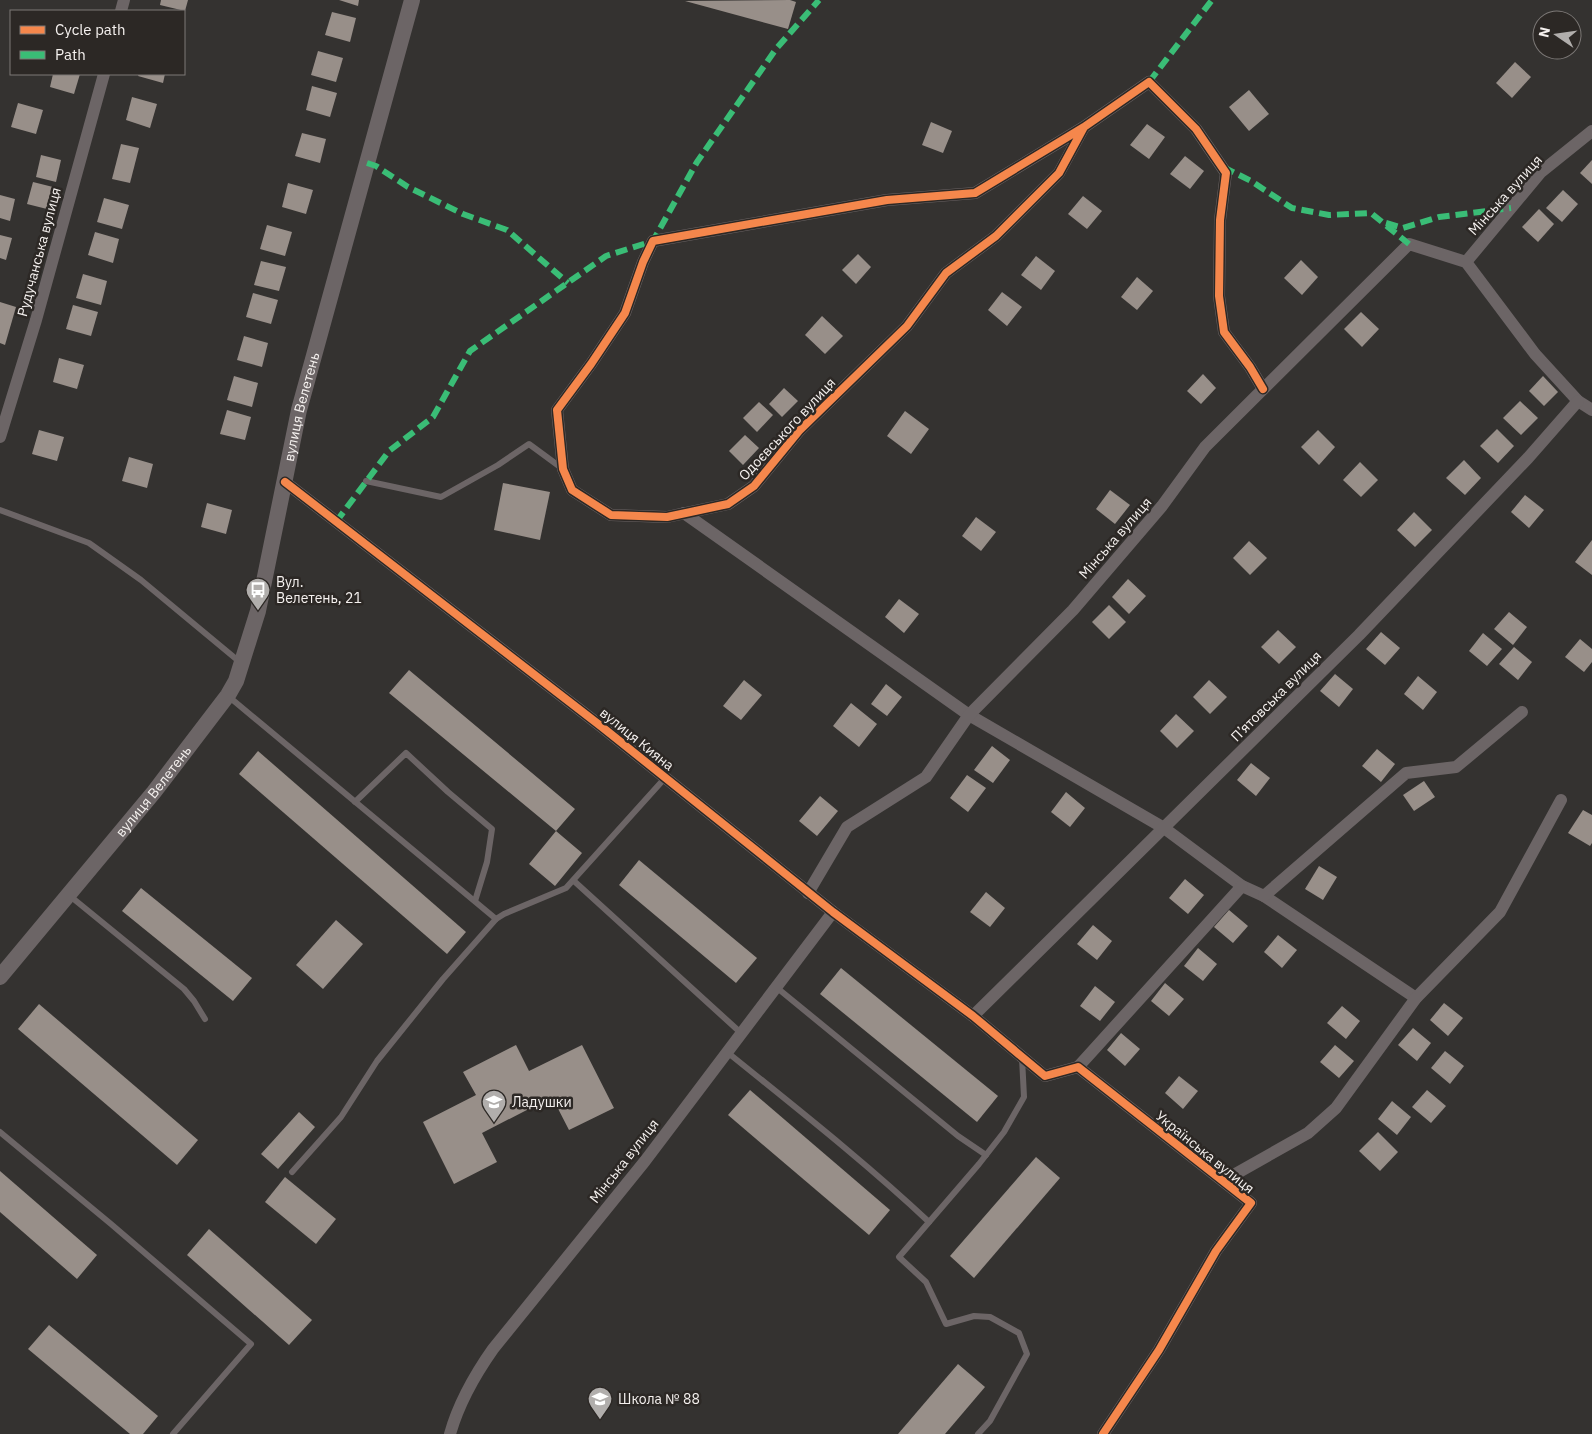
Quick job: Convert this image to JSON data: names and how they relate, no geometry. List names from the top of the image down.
{
  "streets": {
    "street": [
      "Мінська вулиця",
      "Рудучанська вулиця",
      "вулиця Велетень",
      "Одоєвського вулиця",
      "П’ятовська вулиця",
      "вулиця Кияна",
      "Українська вулиця"
    ]
  },
  "crossings": [
    ["Мінська вулиця", "Одоєвського вулиця"],
    ["Мінська вулиця", "вулиця Кияна"],
    ["вулиця Велетень", "вулиця Кияна"],
    ["П’ятовська вулиця", "вулиця Кияна"]
  ],
  "places": {
    "bus stop": ["Вул. Велетень, 21"],
    "school or university": ["Ладушки", "Школа № 88"]
  },
  "legend": ["Cycle path", "Path"],
  "north": "left"
}
